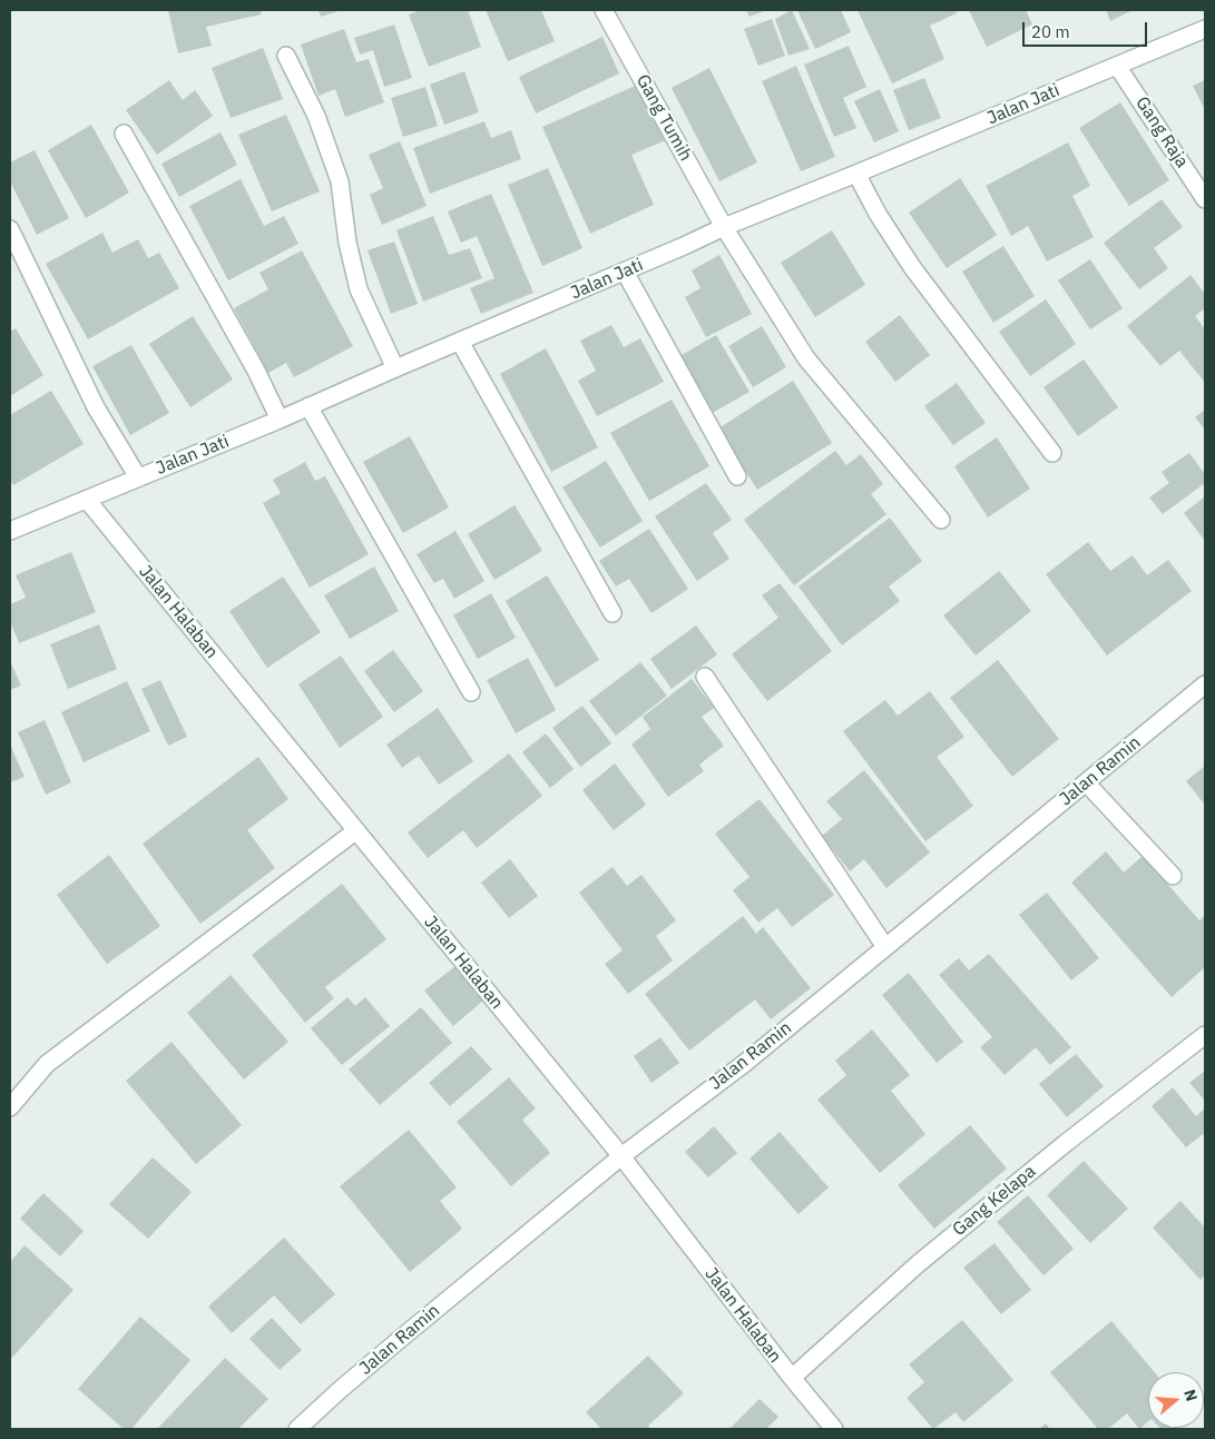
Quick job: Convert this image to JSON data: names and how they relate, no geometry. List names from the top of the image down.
{
  "streets": {
    "street": [
      "Jalan Jati",
      "Gang Tumih",
      "Gang Raja",
      "Jalan Halaban",
      "Jalan Ramin",
      "Gang Kelapa"
    ]
  },
  "crossings": [
    ["Jalan Jati", "Gang Tumih"],
    ["Jalan Jati", "Gang Raja"],
    ["Jalan Jati", "Jalan Halaban"],
    ["Jalan Halaban", "Jalan Ramin"],
    ["Jalan Halaban", "Gang Kelapa"]
  ],
  "scale_bar": "20 m",
  "north": "right"
}
